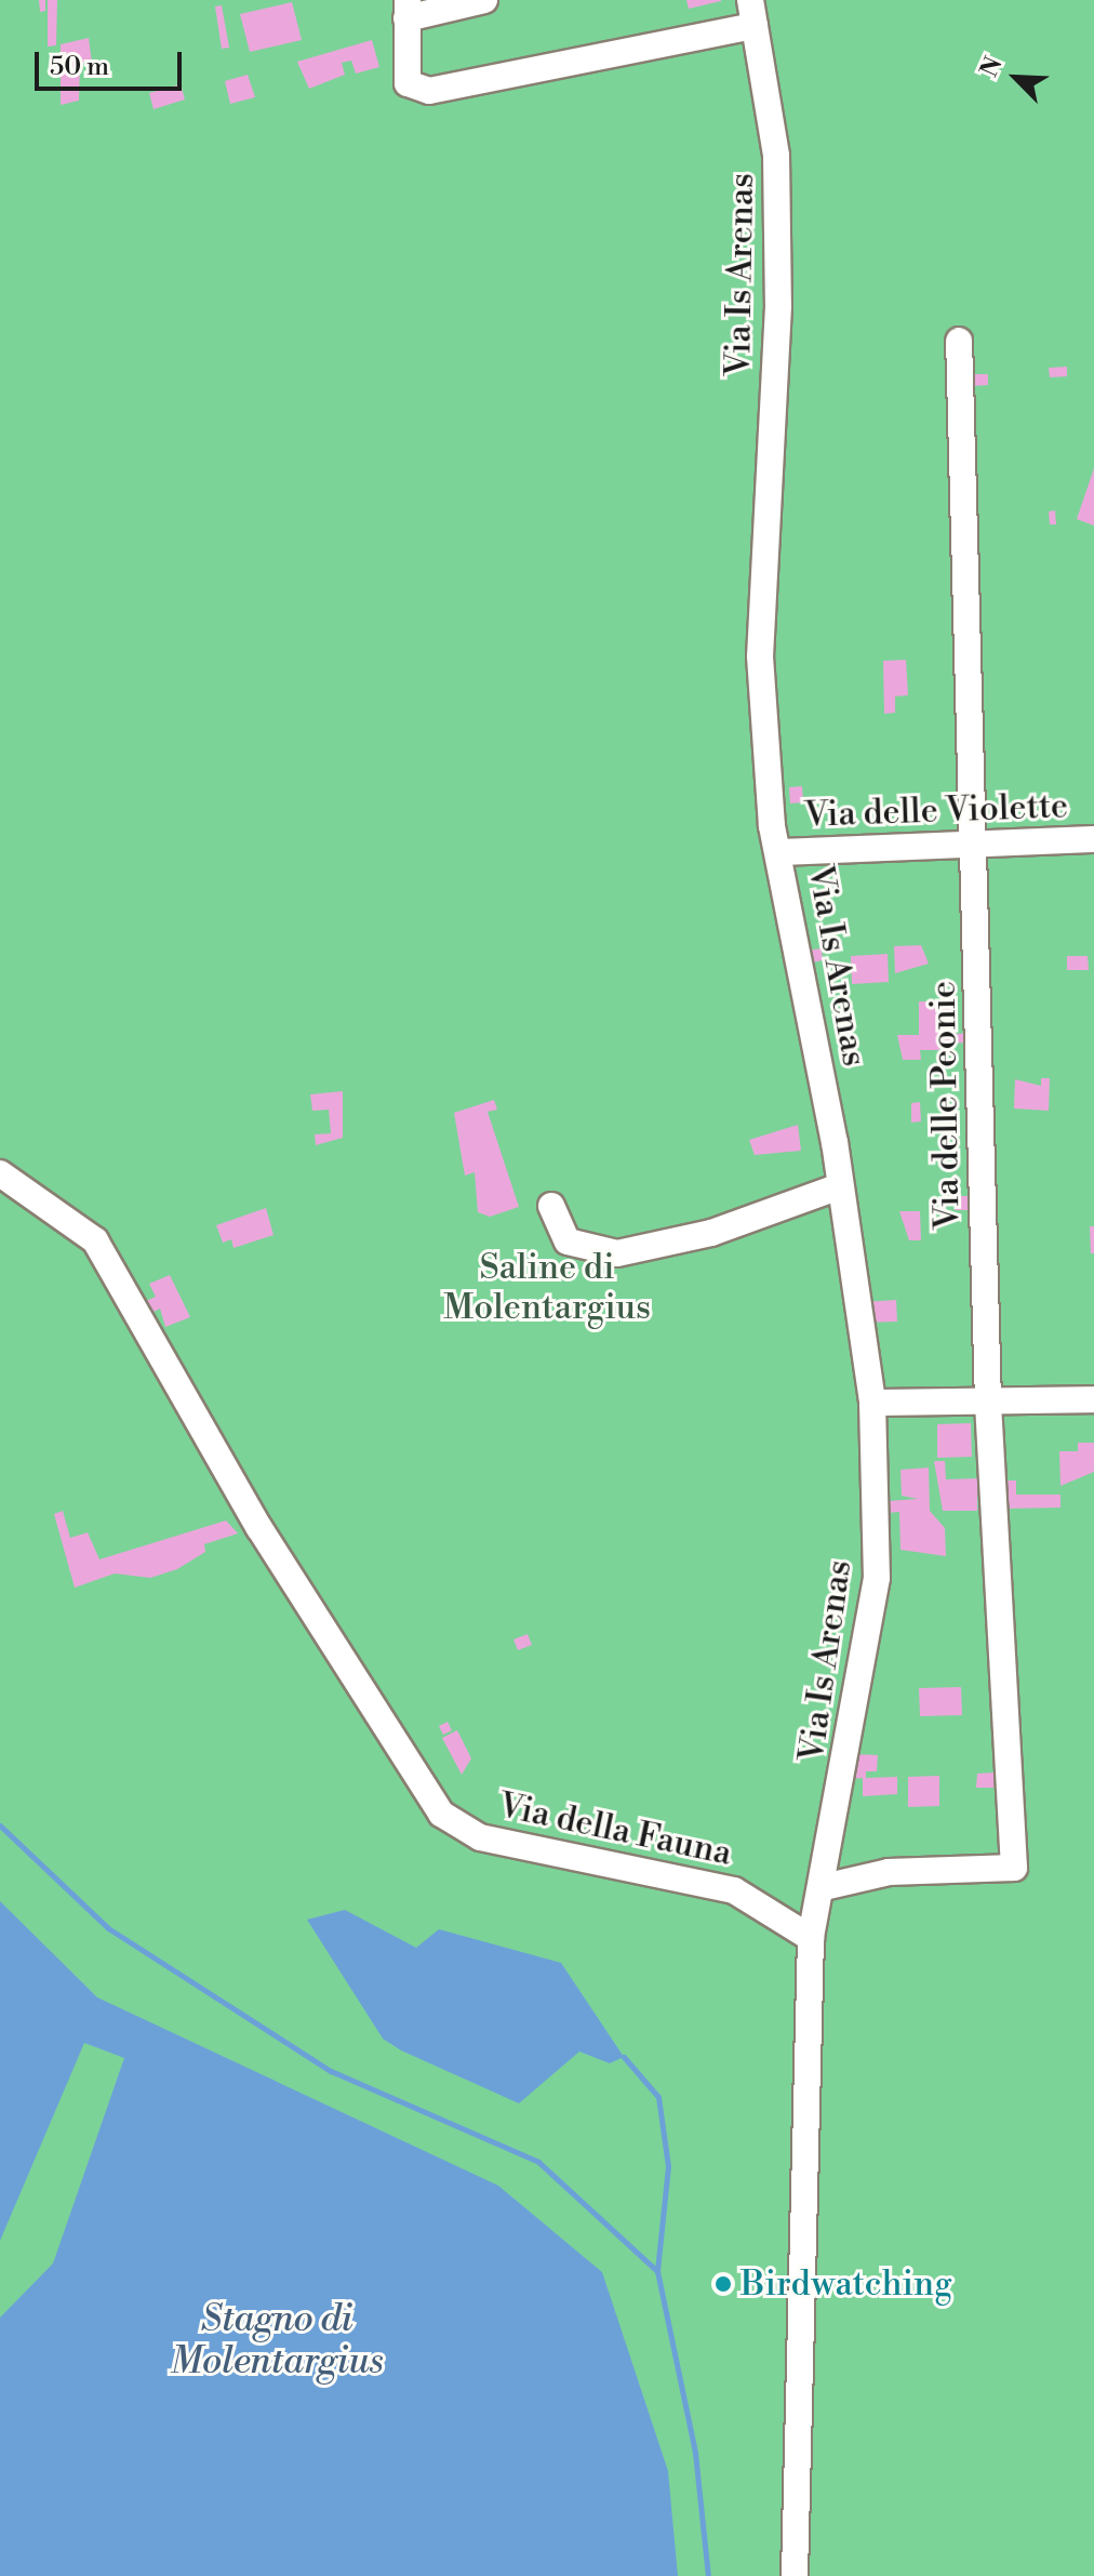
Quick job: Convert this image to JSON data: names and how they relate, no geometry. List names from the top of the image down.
{
  "streets": {
    "street": [
      "Via Is Arenas",
      "Via delle Violette",
      "Via delle Peonie",
      "Via della Fauna"
    ]
  },
  "crossings": [
    ["Via Is Arenas", "Via delle Violette"],
    ["Via Is Arenas", "Via delle Peonie"],
    ["Via Is Arenas", "Via della Fauna"],
    ["Via delle Violette", "Via delle Peonie"]
  ],
  "water": ["Stagno di Molentargius"],
  "parks": ["Saline di Molentargius"],
  "places": ["Birdwatching"],
  "scale_bar": "50 m",
  "north": "top left"
}
